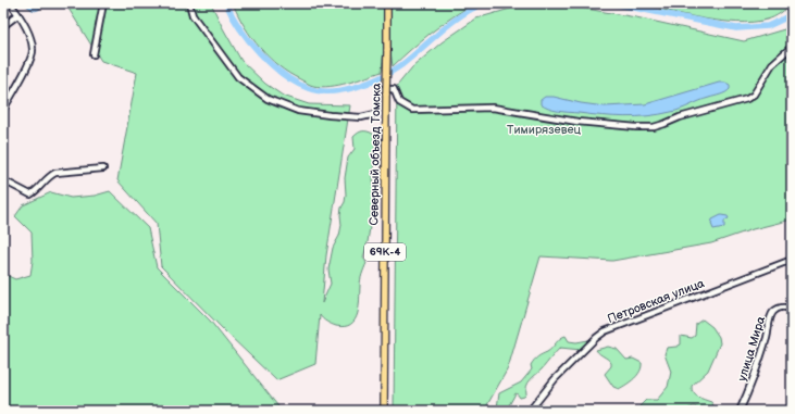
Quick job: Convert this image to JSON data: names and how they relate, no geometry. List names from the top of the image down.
{
  "streets": {
    "main road": ["Северный объезд Томска", "69К-4"],
    "street": ["Петровская улица", "улица Мира"]
  },
  "parks": ["Тимирязевец"]
}
